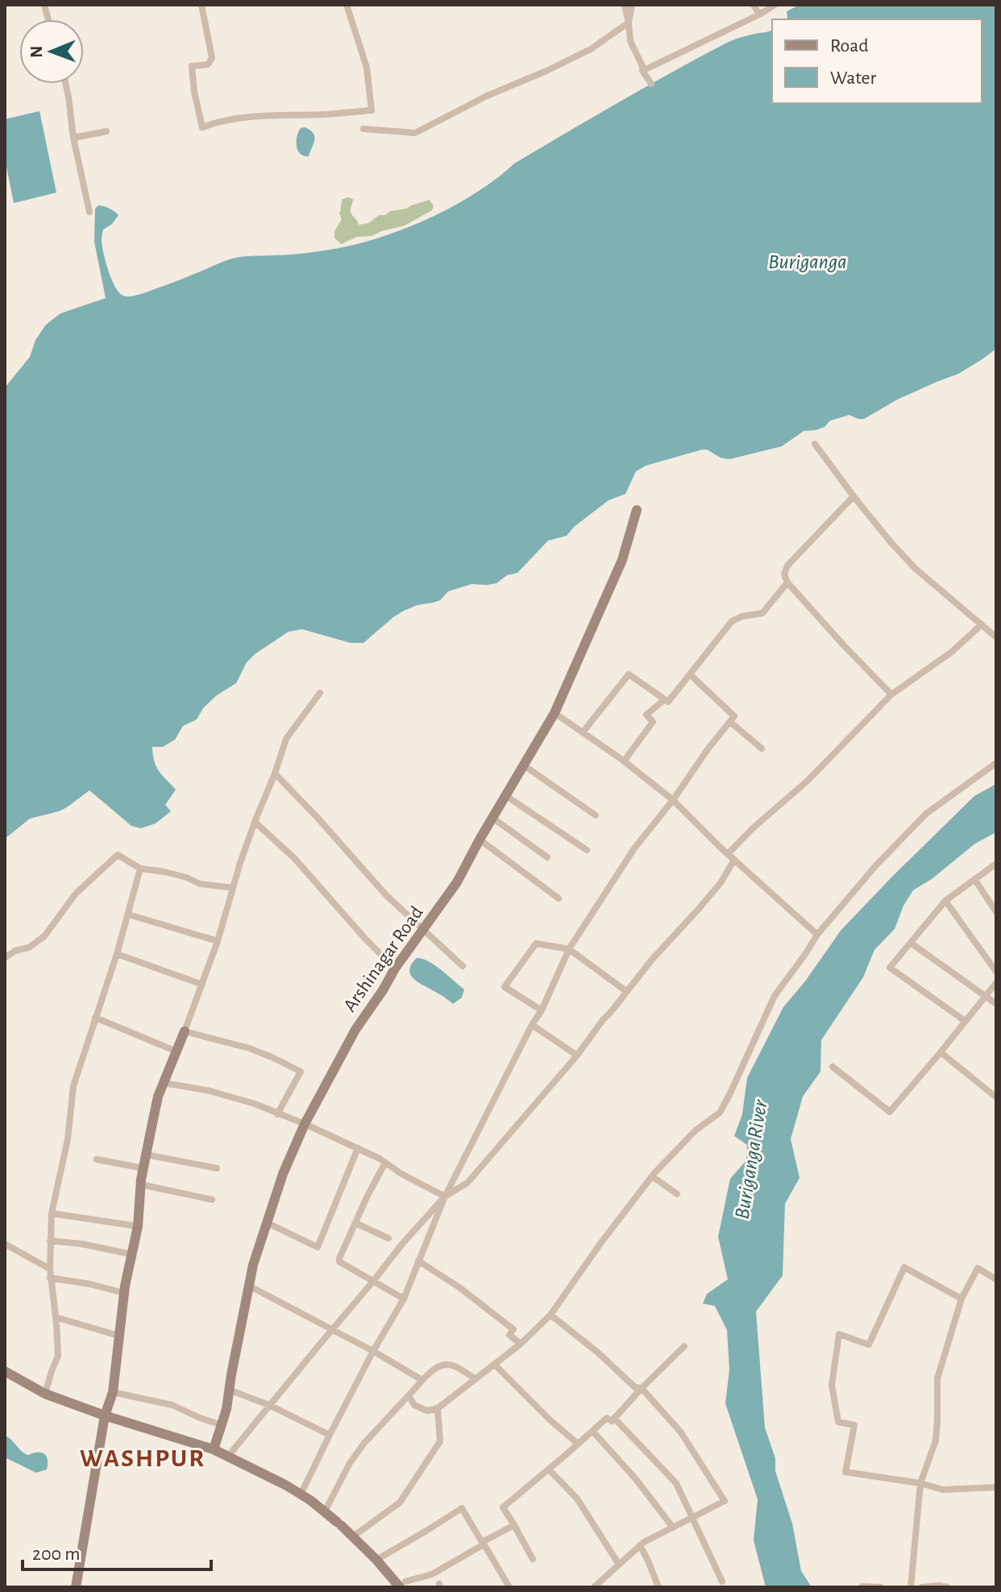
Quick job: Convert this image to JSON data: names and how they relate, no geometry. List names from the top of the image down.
{
  "streets": {
    "street": ["Arshinagar Road"]
  },
  "districts": ["WASHPUR"],
  "water": ["Buriganga", "Buriganga River"],
  "legend": ["Road", "Water"],
  "scale_bar": "200 m",
  "north": "left"
}
